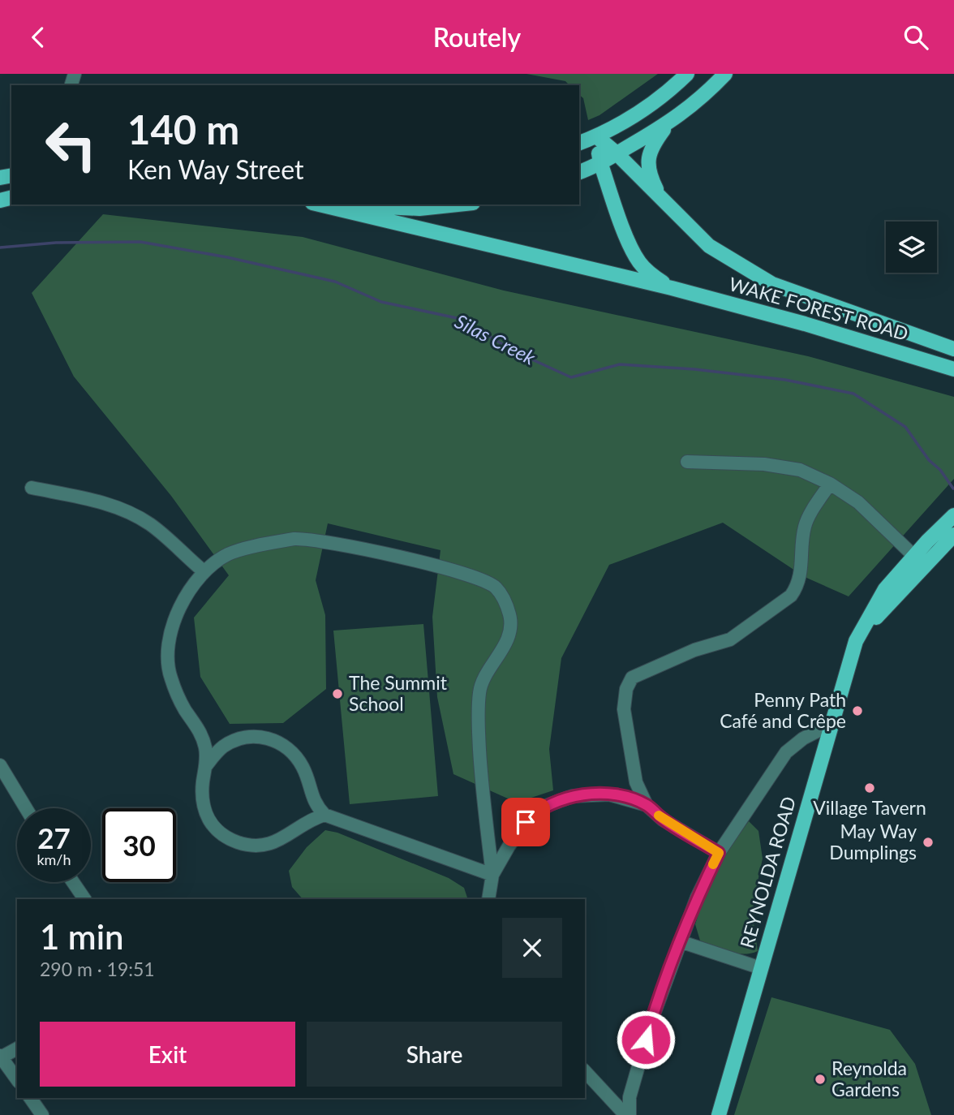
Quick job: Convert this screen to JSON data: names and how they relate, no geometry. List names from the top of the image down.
{
  "streets": {
    "main road": ["WAKE FOREST ROAD", "REYNOLDA ROAD"]
  },
  "water": ["Silas Creek"],
  "places": [
    "The Summit School",
    "Penny Path Café and Crêpe",
    "Village Tavern",
    "May Way Dumplings",
    "Reynolda Gardens"
  ],
  "page": {
    "header": "Routely",
    "turn": ["140 m", "Ken Way Street"],
    "speed": "27 km/h",
    "limit": "30",
    "heading": ["1 min", "290 m · 19:51"],
    "buttons": ["Exit", "Share"]
  }
}
